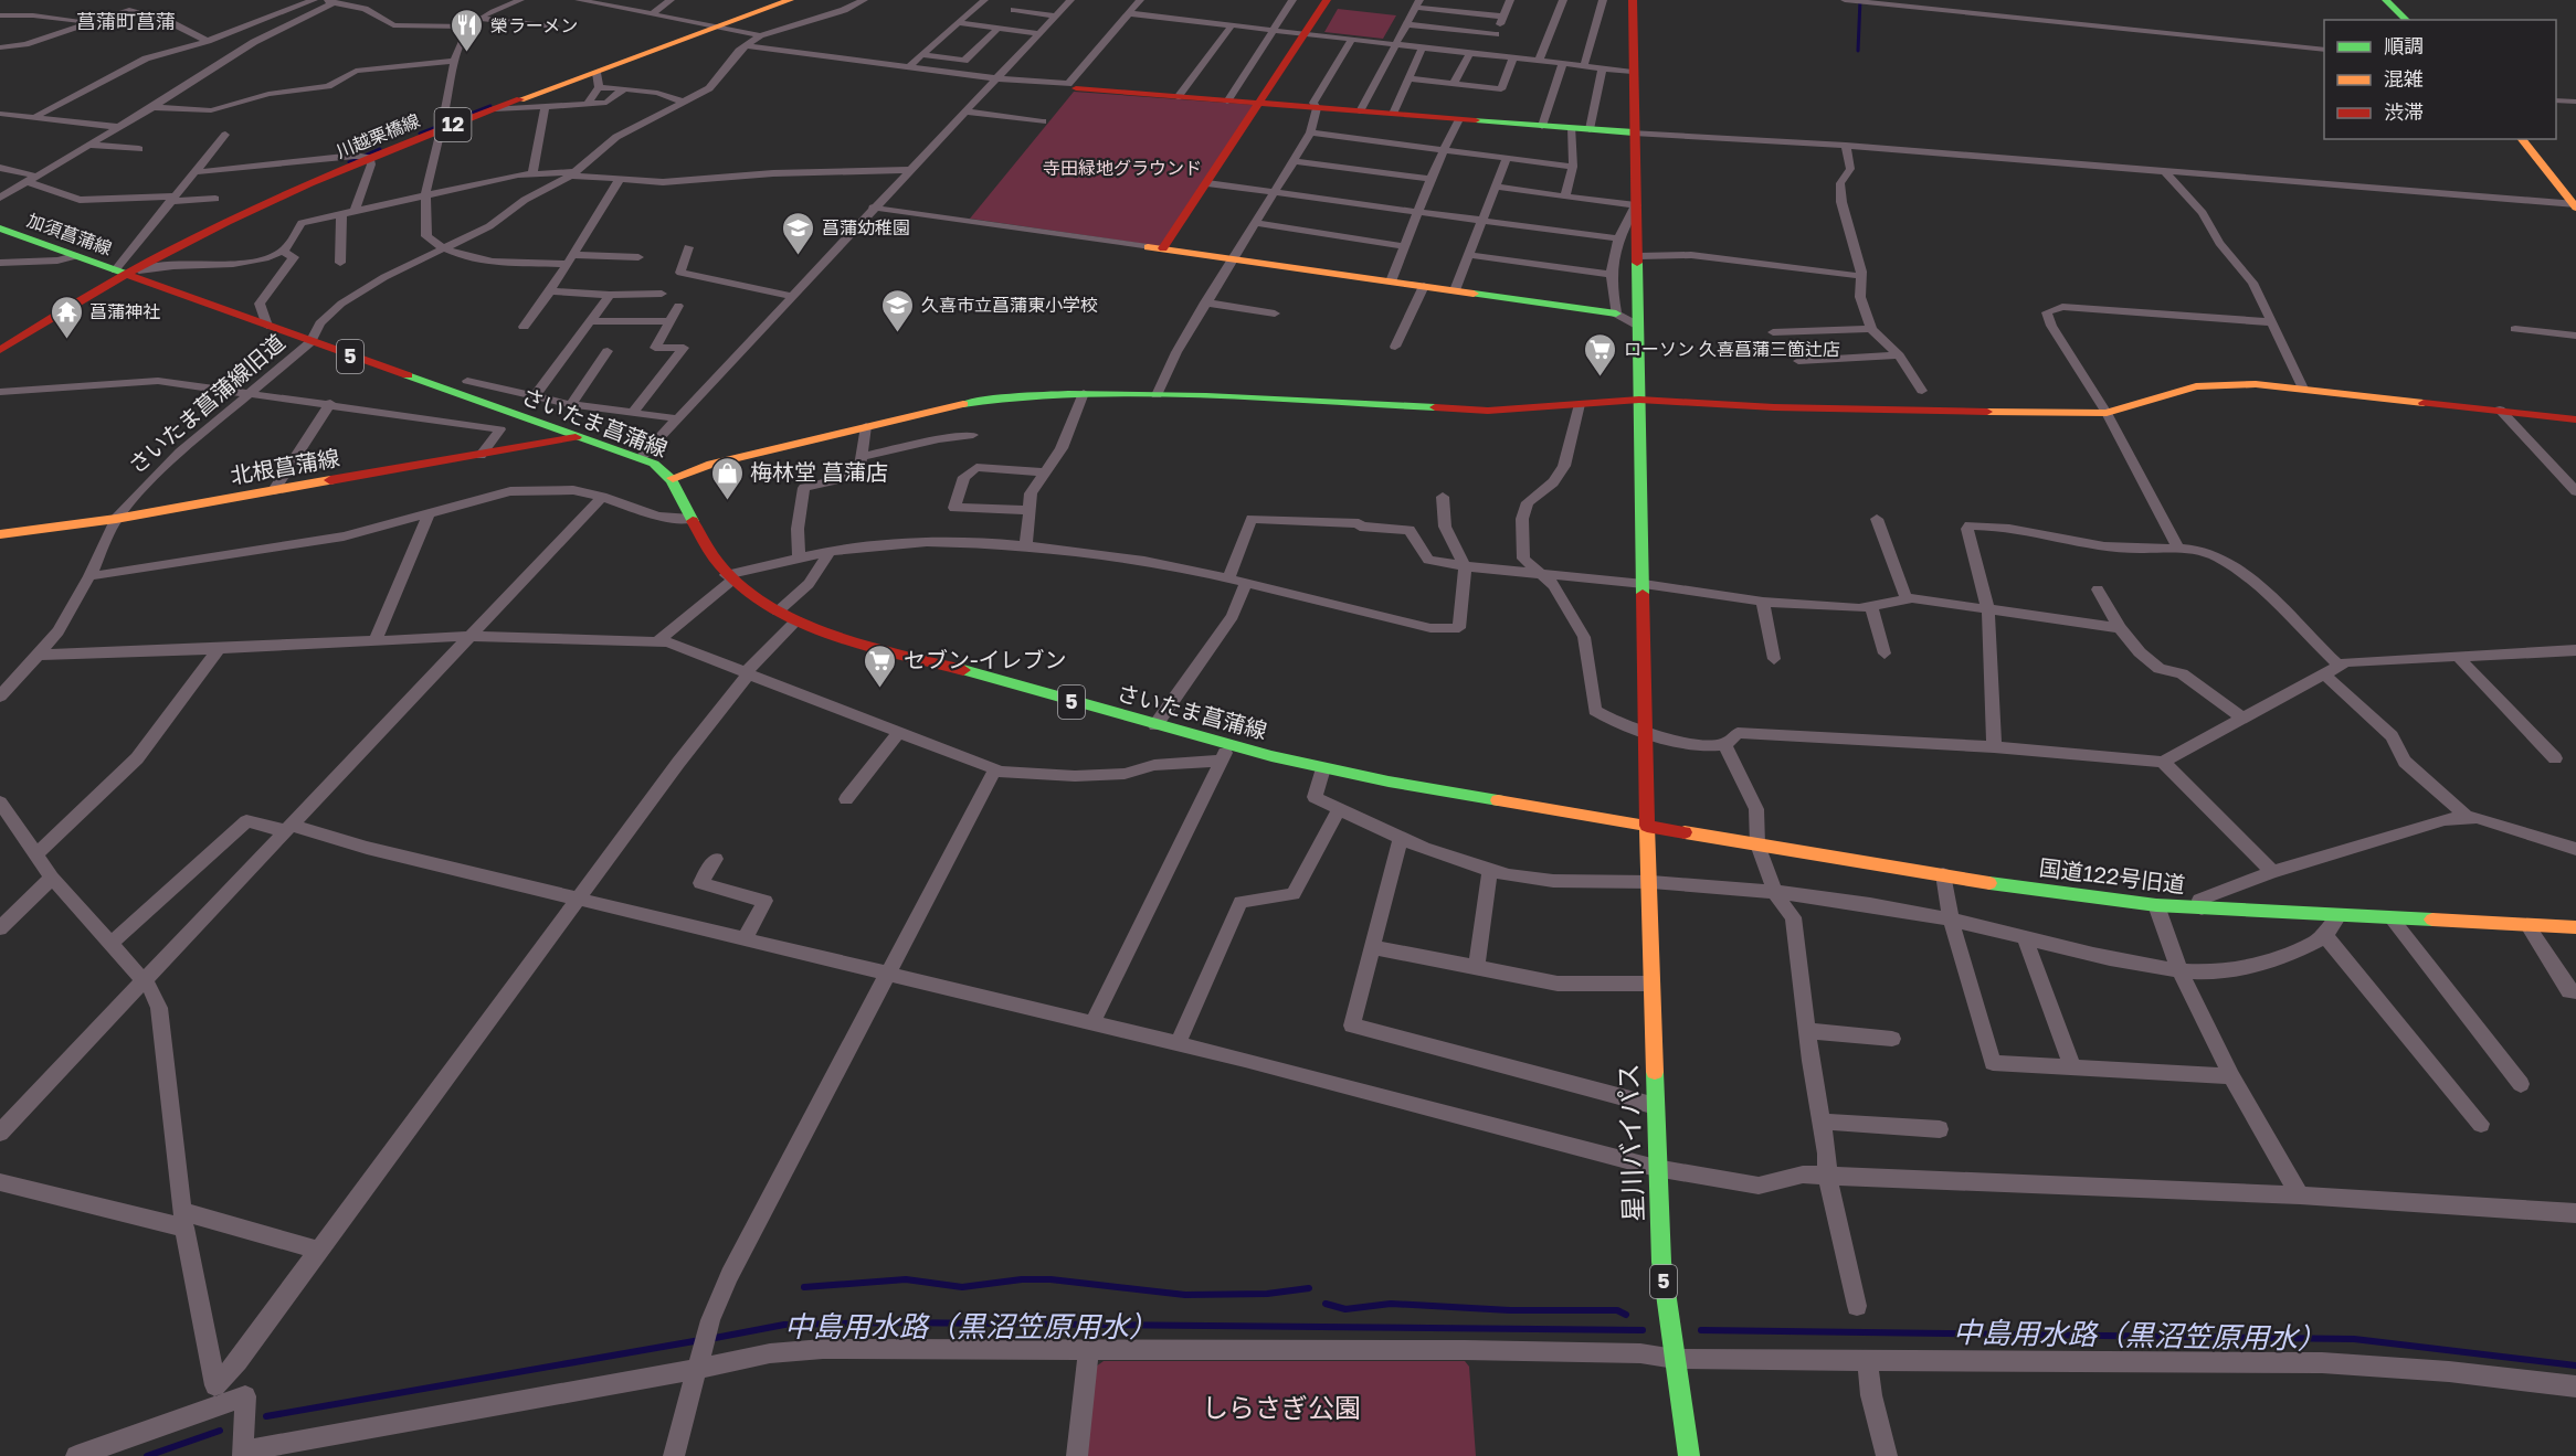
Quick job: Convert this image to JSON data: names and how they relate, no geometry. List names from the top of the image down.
{
  "streets": {
    "street": [
      "12",
      "川越栗橋線",
      "加須菖蒲線",
      "5",
      "さいたま菖蒲線旧道",
      "さいたま菖蒲線",
      "北根菖蒲線",
      "国道122号旧道",
      "星川バイパス"
    ]
  },
  "crossings": [
    ["川越栗橋線", "加須菖蒲線"],
    ["川越栗橋線", "さいたま菖蒲線"],
    ["加須菖蒲線", "さいたま菖蒲線"],
    ["さいたま菖蒲線旧道", "さいたま菖蒲線"],
    ["さいたま菖蒲線旧道", "北根菖蒲線"],
    ["さいたま菖蒲線", "北根菖蒲線"],
    ["さいたま菖蒲線", "国道122号旧道"],
    ["さいたま菖蒲線", "星川バイパス"],
    ["国道122号旧道", "星川バイパス"]
  ],
  "districts": ["菖蒲町菖蒲"],
  "water": ["中島用水路（黒沼笠原用水）"],
  "parks": ["寺田緑地グラウンド", "しらさぎ公園"],
  "places": {
    "restaurant": ["榮ラーメン"],
    "school or university": ["菖蒲幼稚園", "久喜市立菖蒲東小学校"],
    "temple": ["菖蒲神社"],
    "supermarket": ["ローソン 久喜菖蒲三箇辻店", "セブン-イレブン"],
    "shop": ["梅林堂 菖蒲店"]
  },
  "legend": ["順調", "混雑", "渋滞"]
}
